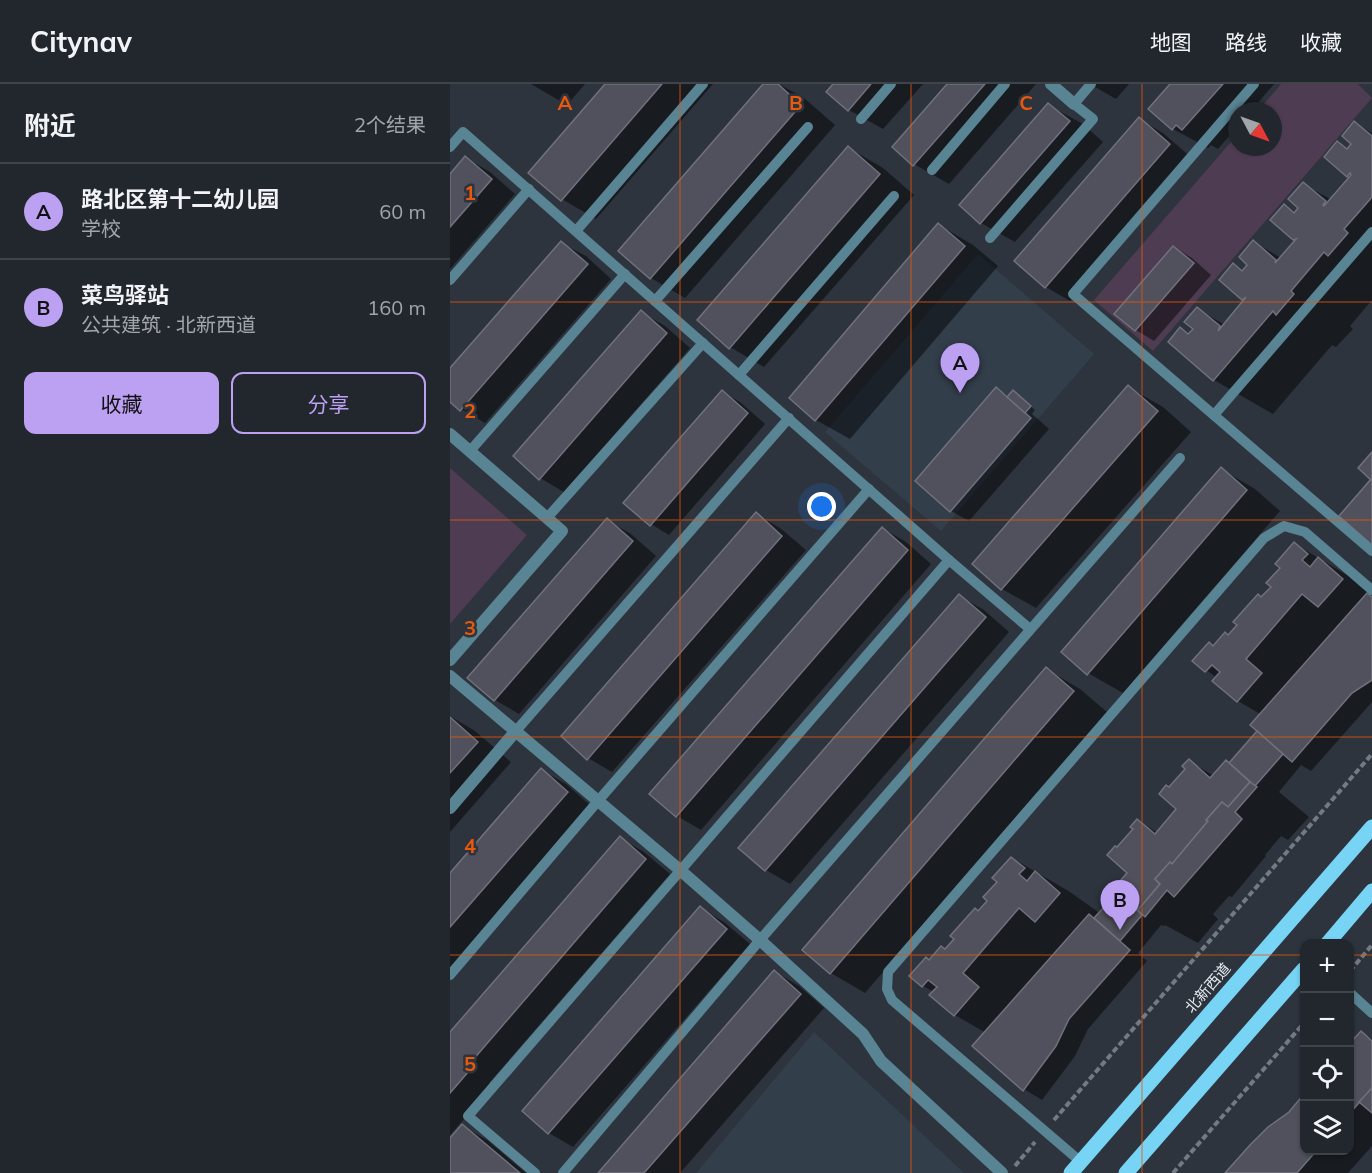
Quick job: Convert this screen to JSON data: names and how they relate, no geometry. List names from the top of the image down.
{
  "streets": {
    "main road": ["北新西道"]
  },
  "north": "bottom right",
  "page": {
    "header": "Citynav",
    "nav": ["地图", "路线", "收藏"],
    "heading": ["附近", "2个结果"],
    "list": [
      {
        "mark": "A",
        "name": "路北区第十二幼儿园",
        "note": "学校",
        "value": "60 m"
      },
      {
        "mark": "B",
        "name": "菜鸟驿站",
        "note": "公共建筑 · 北新西道",
        "value": "160 m"
      }
    ],
    "pins": ["A", "B"],
    "buttons": ["收藏", "分享"],
    "map_buttons": ["+", "−"]
  },
  "grid": {
    "columns": ["A", "B", "C"],
    "rows": [
      "1",
      "2",
      "3",
      "4",
      "5"
    ]
  }
}
